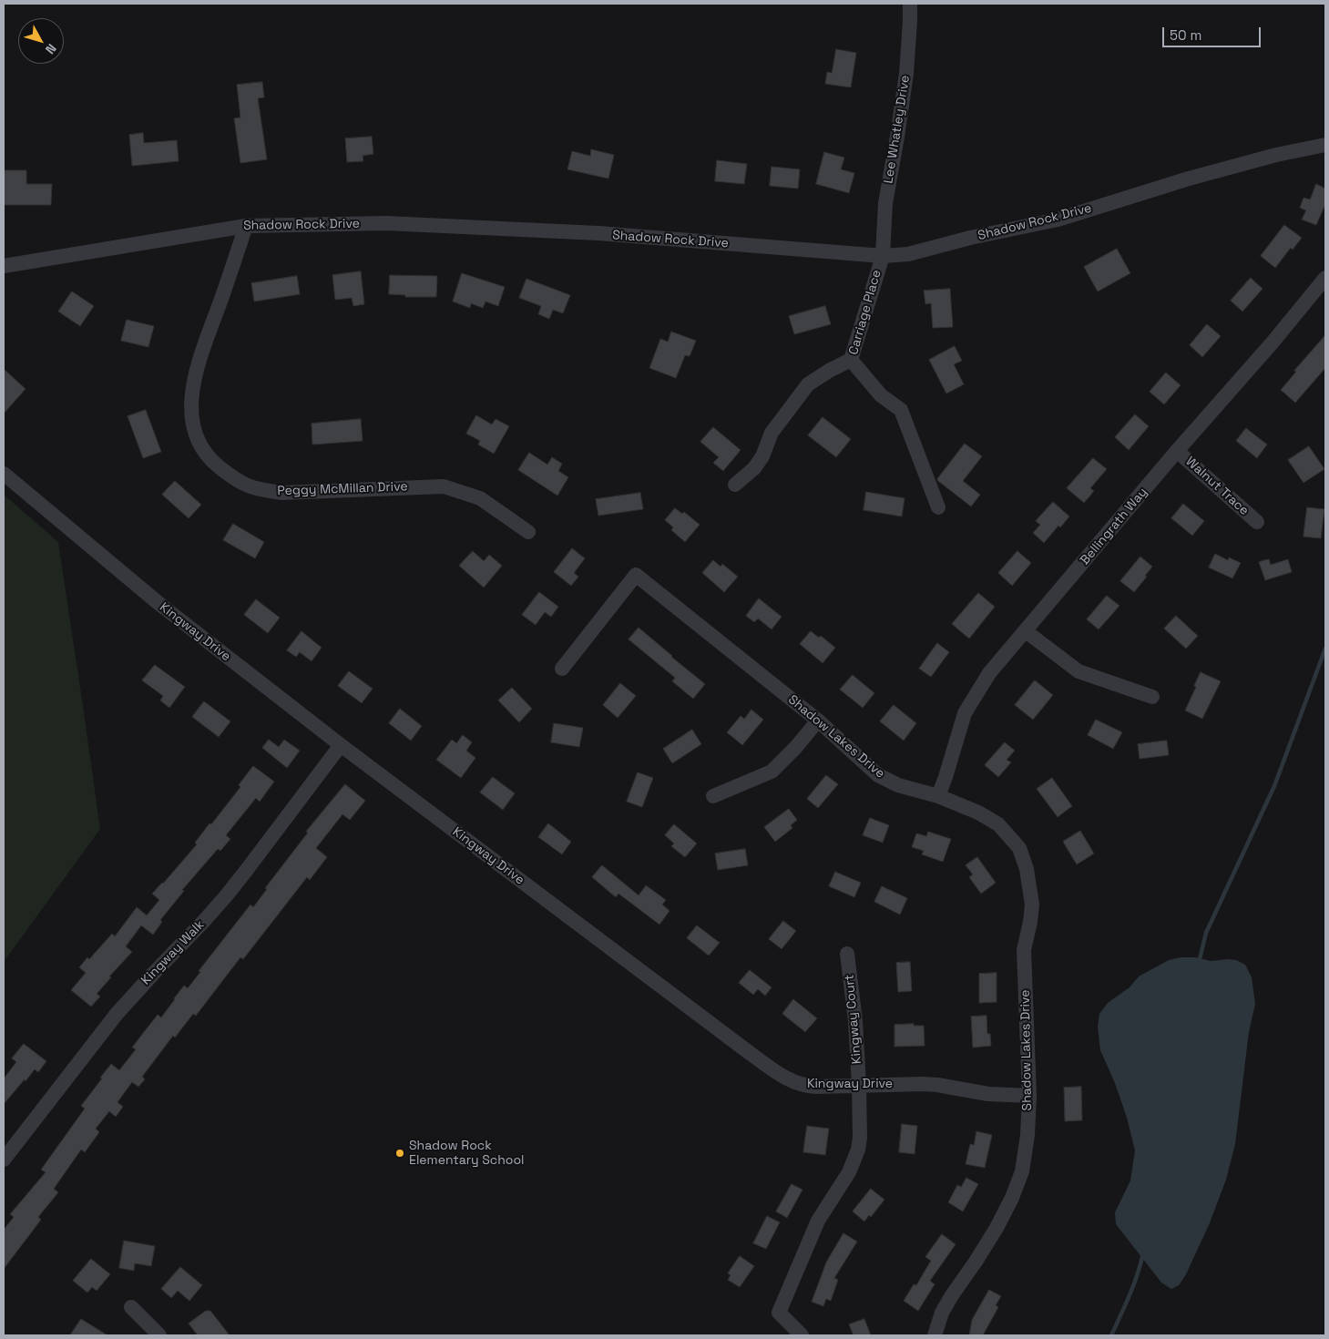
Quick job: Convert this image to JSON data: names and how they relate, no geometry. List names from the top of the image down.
{
  "streets": {
    "street": [
      "Lee Whatley Drive",
      "Shadow Rock Drive",
      "Carriage Place",
      "Walnut Trace",
      "Peggy McMillan Drive",
      "Bellingrath Way",
      "Kingway Drive",
      "Shadow Lakes Drive",
      "Kingway Walk",
      "Kingway Court"
    ]
  },
  "crossings": [
    ["Lee Whatley Drive", "Shadow Rock Drive"],
    ["Lee Whatley Drive", "Carriage Place"],
    ["Shadow Rock Drive", "Carriage Place"],
    ["Shadow Rock Drive", "Peggy McMillan Drive"],
    ["Walnut Trace", "Bellingrath Way"],
    ["Bellingrath Way", "Shadow Lakes Drive"],
    ["Kingway Drive", "Shadow Lakes Drive"],
    ["Kingway Drive", "Kingway Walk"],
    ["Kingway Drive", "Kingway Court"]
  ],
  "places": ["Shadow Rock Elementary School"],
  "scale_bar": "50 m",
  "north": "bottom right"
}
